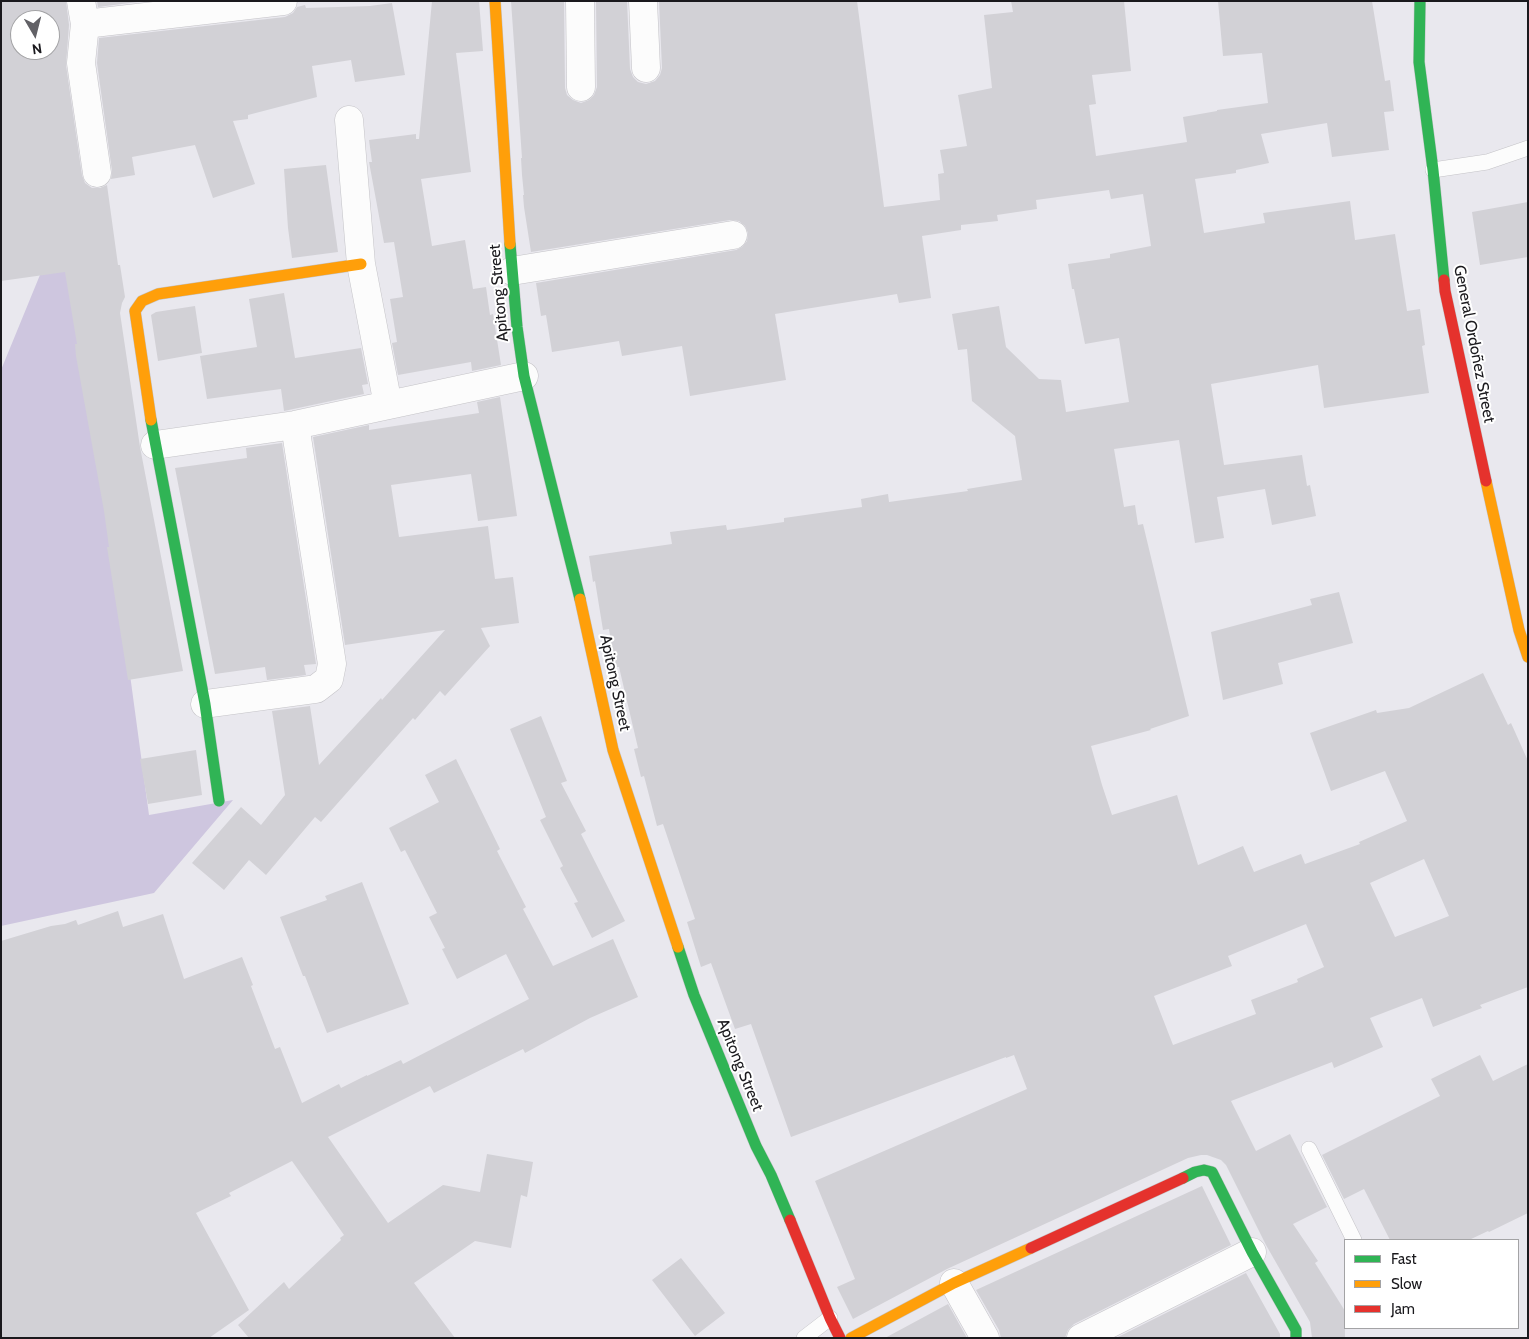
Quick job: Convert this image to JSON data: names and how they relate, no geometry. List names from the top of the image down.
{
  "streets": {
    "street": ["Apitong Street", "General Ordoñez Street"]
  },
  "legend": ["Fast", "Slow", "Jam"],
  "north": "bottom"
}
